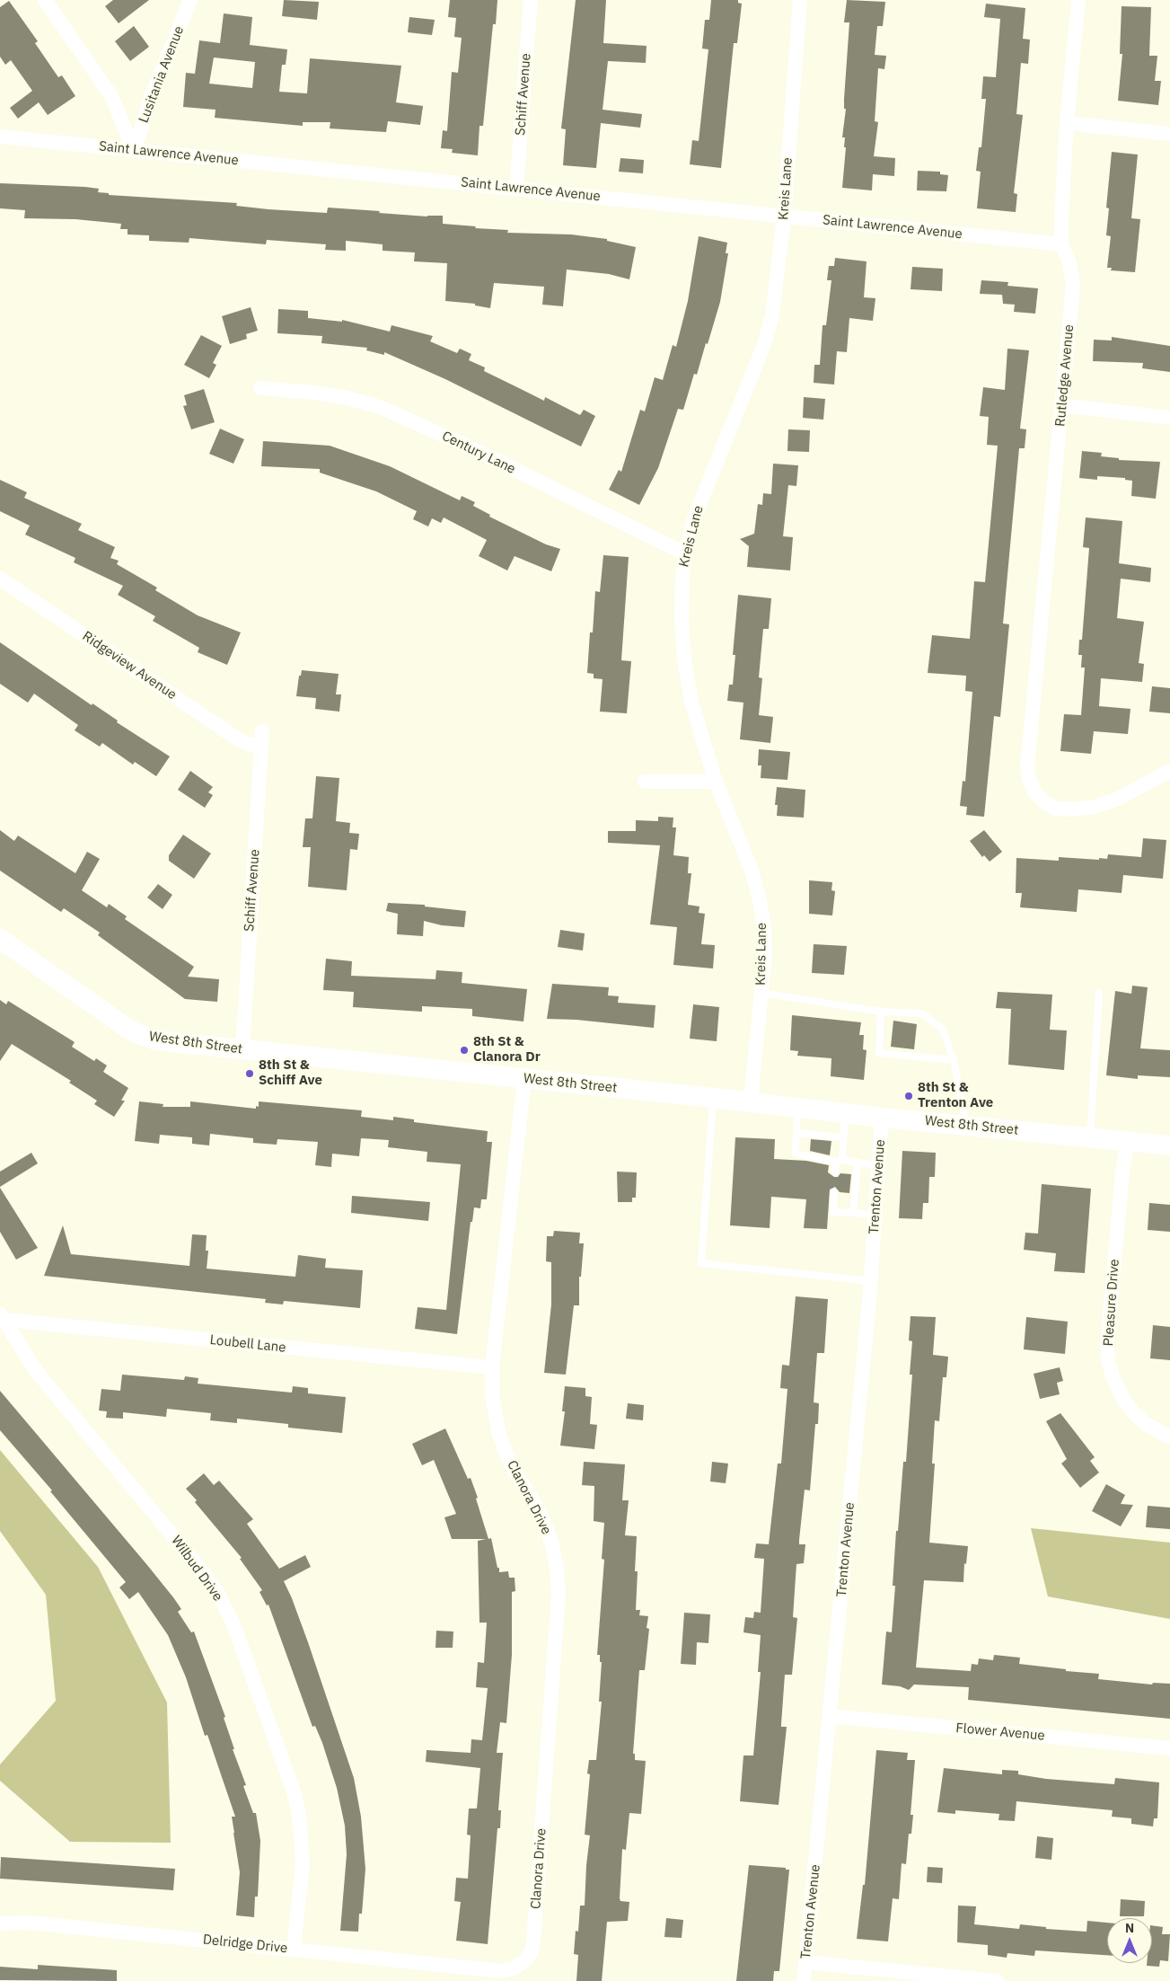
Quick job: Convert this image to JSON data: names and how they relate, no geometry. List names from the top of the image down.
{
  "streets": {
    "street": [
      "Lusitania Avenue",
      "Schiff Avenue",
      "Saint Lawrence Avenue",
      "Kreis Lane",
      "Rutledge Avenue",
      "Century Lane",
      "Ridgeview Avenue",
      "West 8th Street",
      "Trenton Avenue",
      "Pleasure Drive",
      "Loubell Lane",
      "Clanora Drive",
      "Wilbud Drive",
      "Flower Avenue",
      "Delridge Drive"
    ]
  },
  "crossings": [
    ["Lusitania Avenue", "Saint Lawrence Avenue"],
    ["Schiff Avenue", "Saint Lawrence Avenue"],
    ["Schiff Avenue", "Ridgeview Avenue"],
    ["Schiff Avenue", "West 8th Street"],
    ["Saint Lawrence Avenue", "Kreis Lane"],
    ["Saint Lawrence Avenue", "Rutledge Avenue"],
    ["Kreis Lane", "Century Lane"],
    ["Kreis Lane", "West 8th Street"],
    ["West 8th Street", "Trenton Avenue"],
    ["West 8th Street", "Pleasure Drive"],
    ["West 8th Street", "Clanora Drive"],
    ["Trenton Avenue", "Flower Avenue"],
    ["Loubell Lane", "Clanora Drive"],
    ["Loubell Lane", "Wilbud Drive"],
    ["Clanora Drive", "Delridge Drive"],
    ["Wilbud Drive", "Delridge Drive"]
  ],
  "places": ["8th St & Clanora Dr", "8th St & Schiff Ave", "8th St & Trenton Ave"],
  "north": "top"
}
